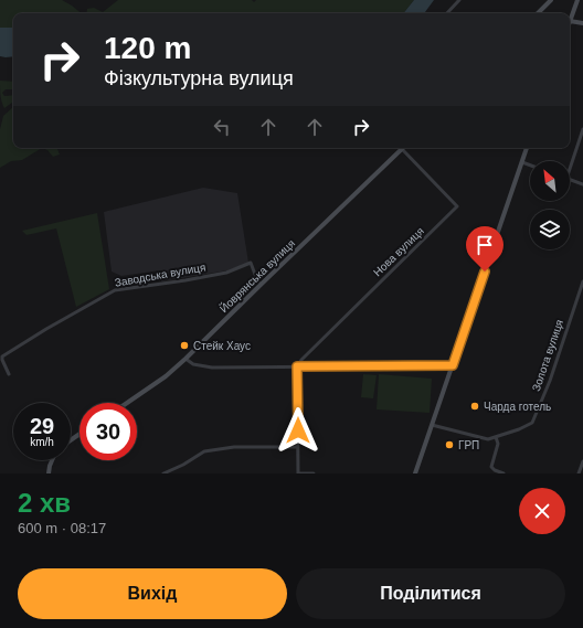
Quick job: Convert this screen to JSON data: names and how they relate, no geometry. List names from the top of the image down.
{
  "streets": {
    "street": [
      "Нова вулиця",
      "Заводська вулиця",
      "Йоврянська вулиця",
      "Золота вулиця"
    ]
  },
  "crossings": [
    ["Нова вулиця", "Йоврянська вулиця"],
    ["Заводська вулиця", "Йоврянська вулиця"]
  ],
  "places": ["Стейк Хаус", "Чарда готель", "ГРП"],
  "north": "top left",
  "page": {
    "turn": ["120 m", "Фізкультурна вулиця"],
    "speed": "29 km/h",
    "limit": "30",
    "heading": ["2 хв", "600 m · 08:17"],
    "buttons": ["Вихід", "Поділитися"]
  }
}
